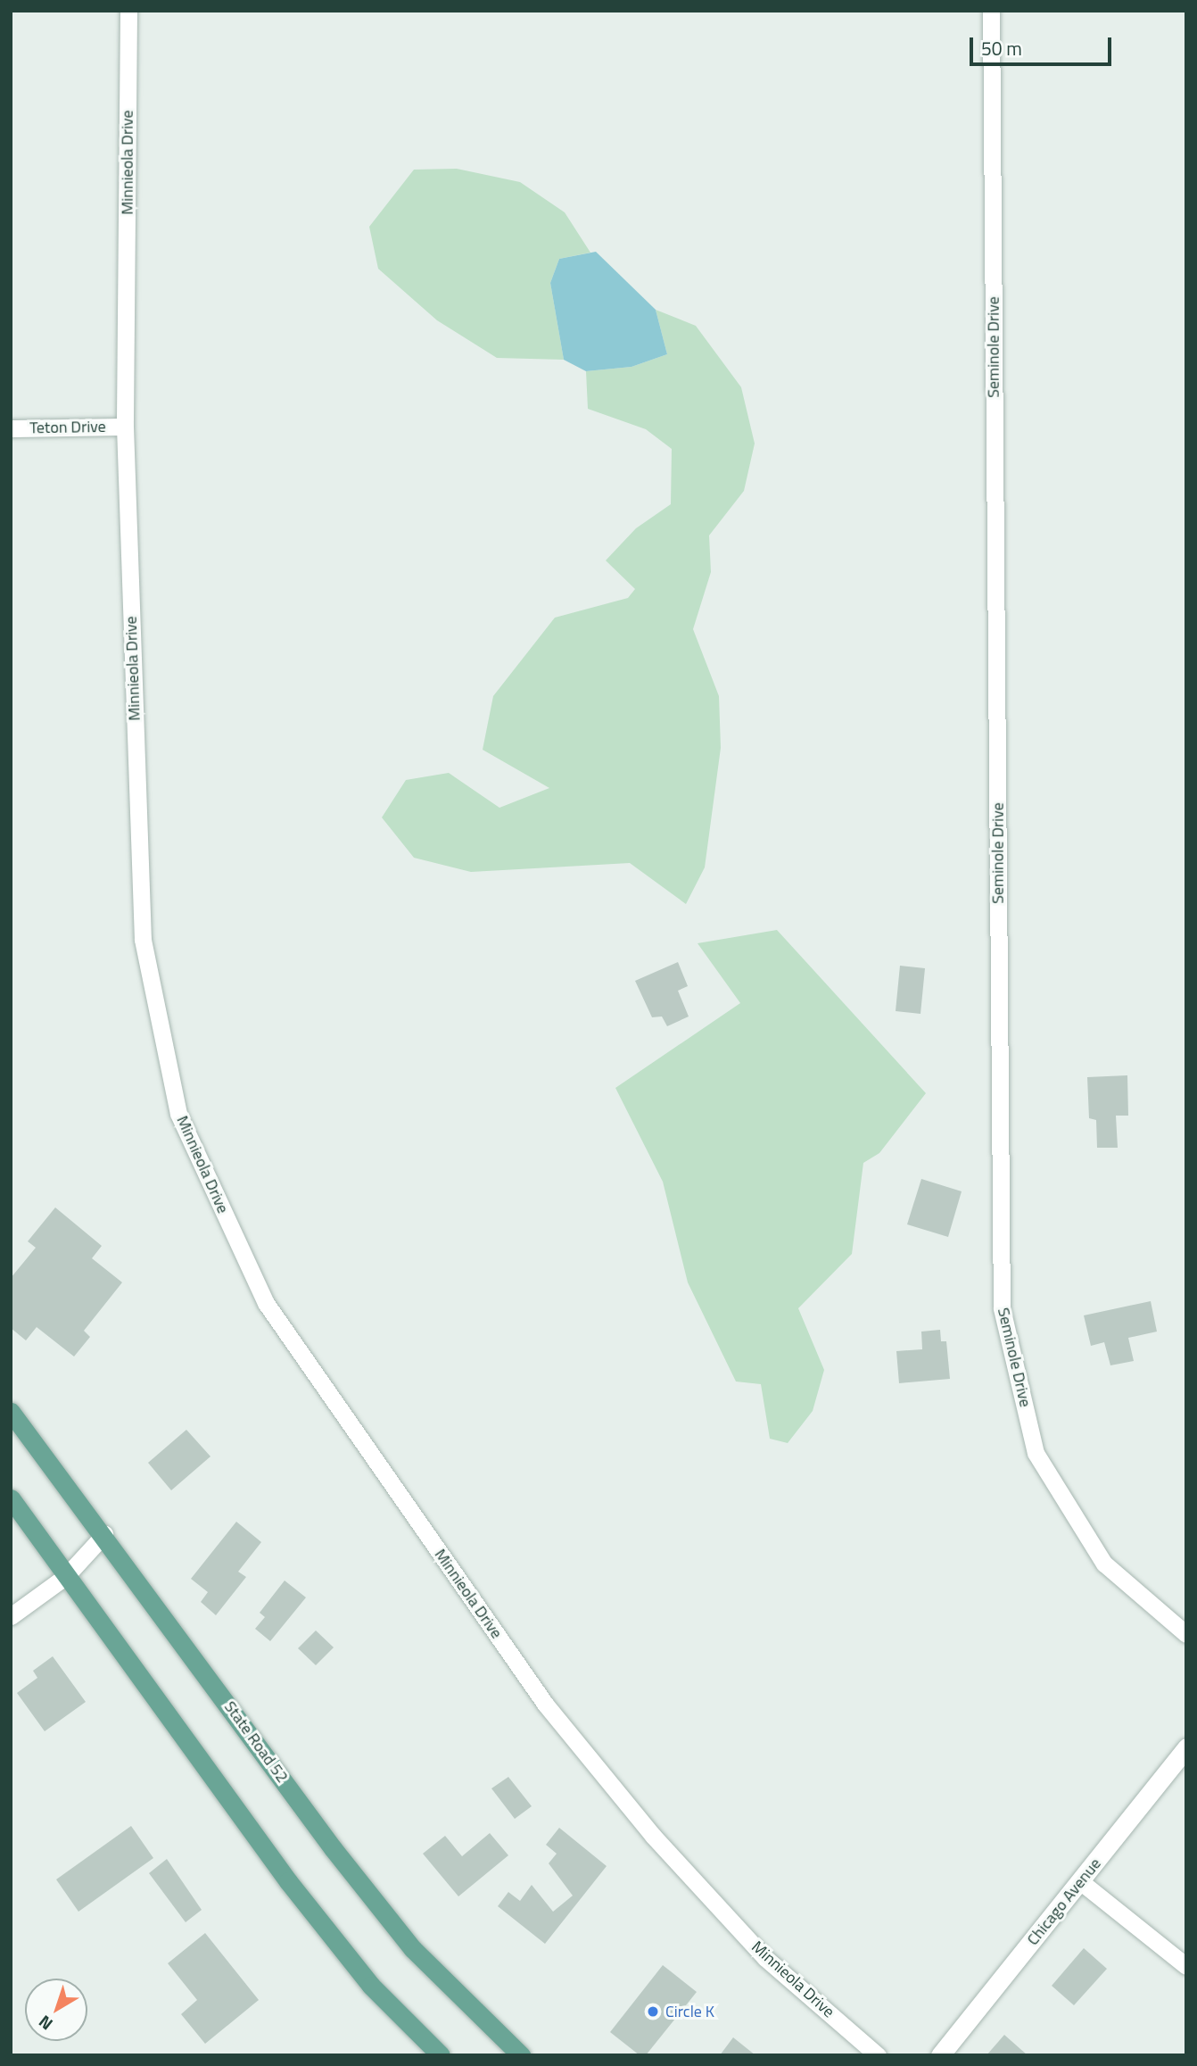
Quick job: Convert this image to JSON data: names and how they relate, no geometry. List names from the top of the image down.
{
  "streets": {
    "main road": ["State Road 52"],
    "street": [
      "Minnieola Drive",
      "Seminole Drive",
      "Teton Drive",
      "Chicago Avenue"
    ]
  },
  "crossings": [
    ["Minnieola Drive", "Teton Drive"]
  ],
  "places": ["Circle K"],
  "scale_bar": "50 m",
  "north": "bottom left"
}
